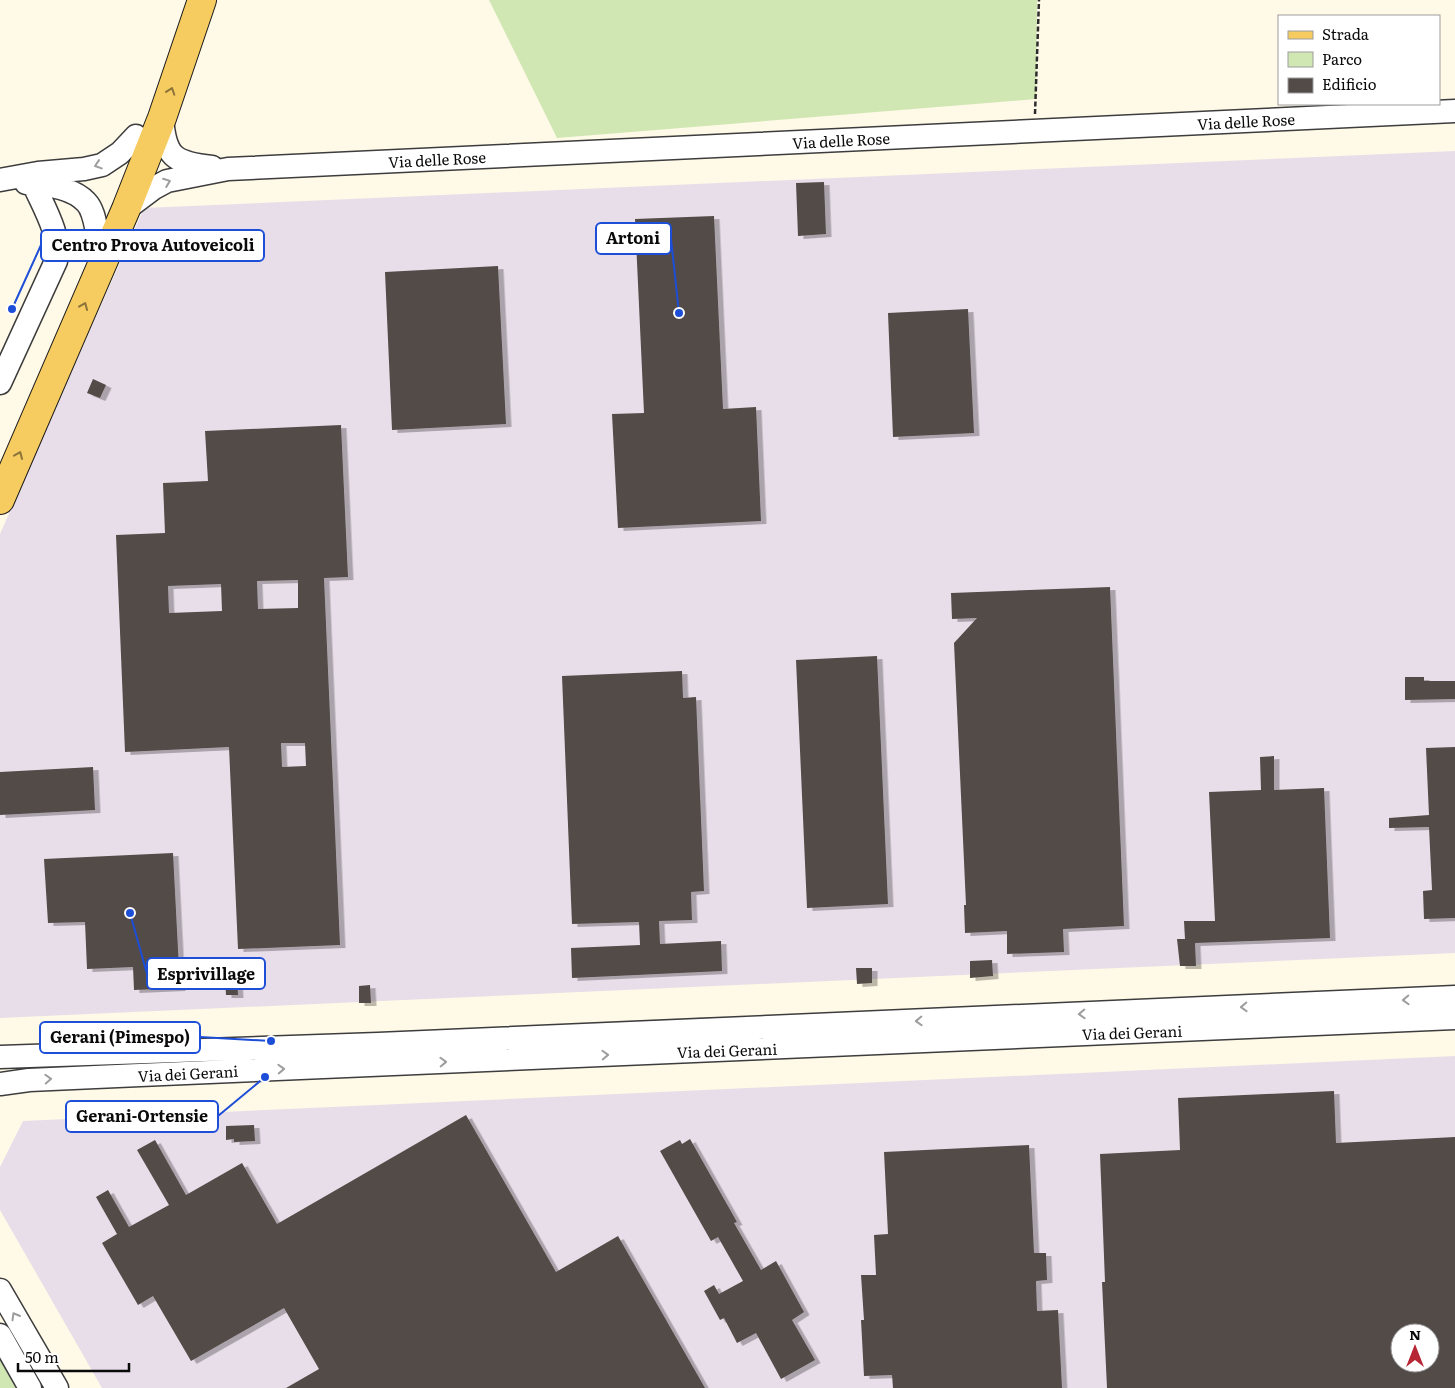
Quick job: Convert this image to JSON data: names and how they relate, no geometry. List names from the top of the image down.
{
  "streets": {
    "street": ["Via delle Rose", "Via dei Gerani"]
  },
  "places": [
    "Centro Prova Autoveicoli",
    "Artoni",
    "Esprivillage",
    "Gerani (Pimespo)",
    "Gerani-Ortensie"
  ],
  "legend": ["Strada", "Parco", "Edificio"],
  "scale_bar": "50 m",
  "north": "top"
}
